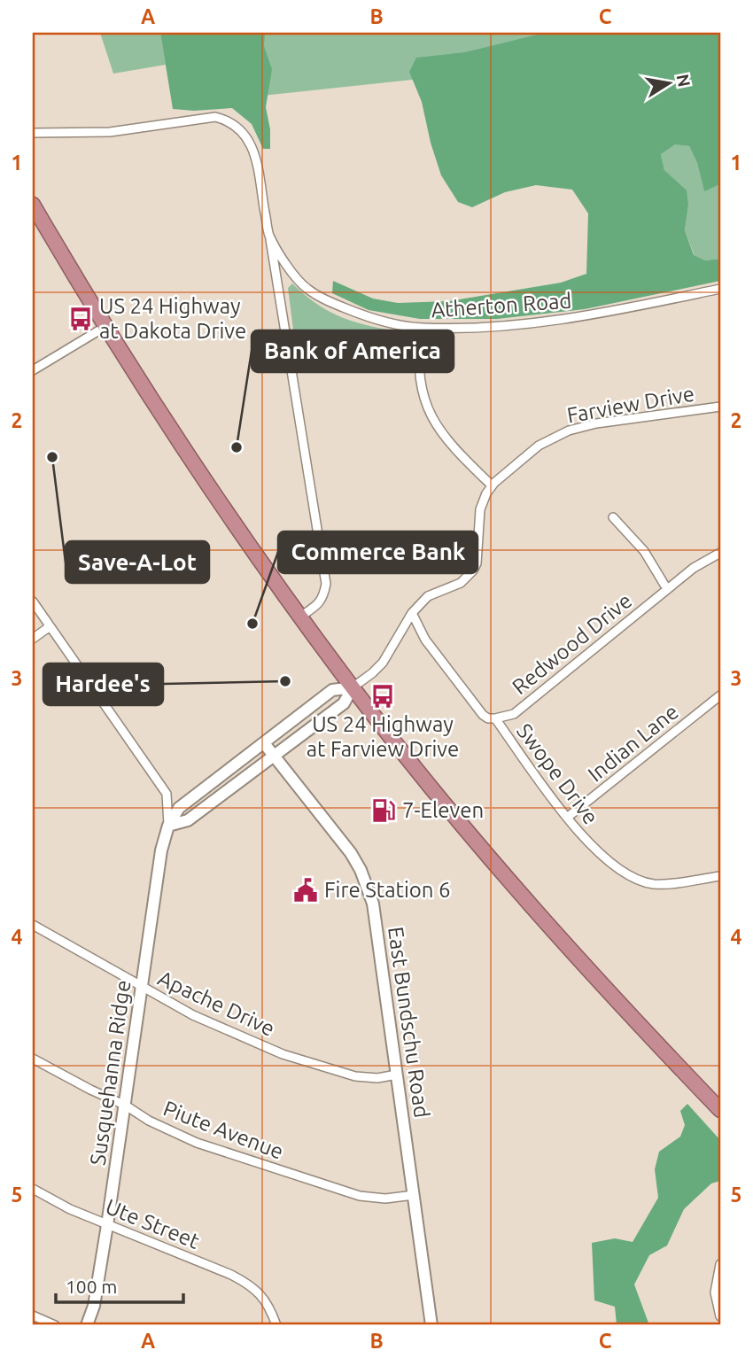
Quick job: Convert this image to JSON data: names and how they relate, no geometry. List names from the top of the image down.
{
  "streets": {
    "street": [
      "Atherton Road",
      "Farview Drive",
      "Redwood Drive",
      "Indian Lane",
      "Swope Drive",
      "Apache Drive",
      "East Bundschu Road",
      "Susquehanna Ridge",
      "Piute Avenue",
      "Ute Street"
    ]
  },
  "crossings": [
    ["Farview Drive", "Swope Drive"],
    ["Farview Drive", "Susquehanna Ridge"],
    ["Redwood Drive", "Swope Drive"],
    ["Indian Lane", "Swope Drive"],
    ["Apache Drive", "East Bundschu Road"],
    ["Apache Drive", "Susquehanna Ridge"],
    ["East Bundschu Road", "Susquehanna Ridge"],
    ["East Bundschu Road", "Piute Avenue"],
    ["Susquehanna Ridge", "Piute Avenue"],
    ["Susquehanna Ridge", "Ute Street"]
  ],
  "places": {
    "bus stop": ["US 24 Highway at Dakota Drive", "US 24 Highway at Farview Drive"],
    "other": [
      "Bank of America",
      "Save-A-Lot",
      "Commerce Bank",
      "Hardee's"
    ],
    "fuel station": ["7-Eleven"],
    "public building": ["Fire Station 6"]
  },
  "scale_bar": "100 m",
  "north": "right",
  "grid": {
    "columns": ["A", "B", "C"],
    "rows": [
      "1",
      "2",
      "3",
      "4",
      "5"
    ]
  }
}
